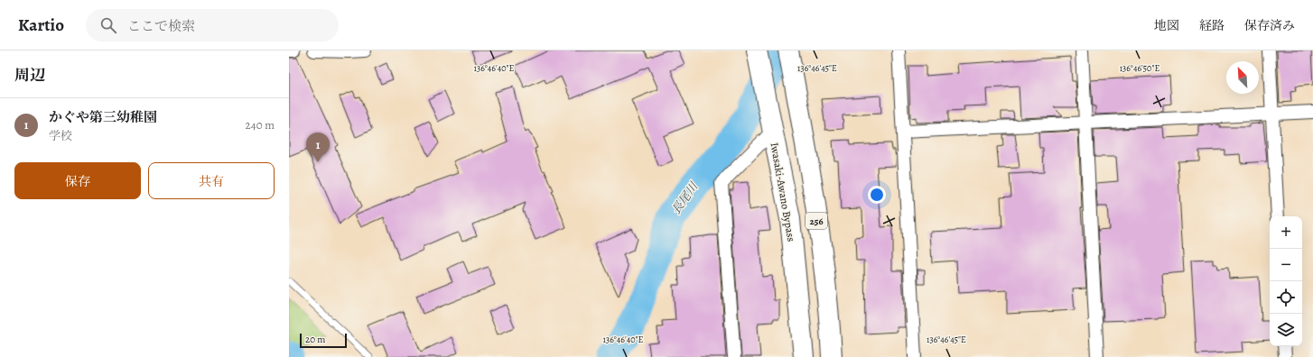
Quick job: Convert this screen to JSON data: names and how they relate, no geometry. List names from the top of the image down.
{
  "streets": {
    "highway": ["Iwasaki-Awano Bypass", "256"]
  },
  "water": ["長尾川"],
  "scale_bar": "20 m",
  "north": "top left",
  "page": {
    "header": "Kartio",
    "search": "ここで検索",
    "nav": ["地図", "経路", "保存済み"],
    "heading": "周辺",
    "list": [
      {
        "mark": "1",
        "name": "かぐや第三幼稚園",
        "note": "学校",
        "value": "240 m"
      }
    ],
    "pins": "1",
    "buttons": ["保存", "共有"],
    "map_buttons": ["+", "−"],
    "scale": "20 m"
  },
  "coordinates": ["136°46'40\"E", "136°46'45\"E", "136°46'50\"E"]
}
